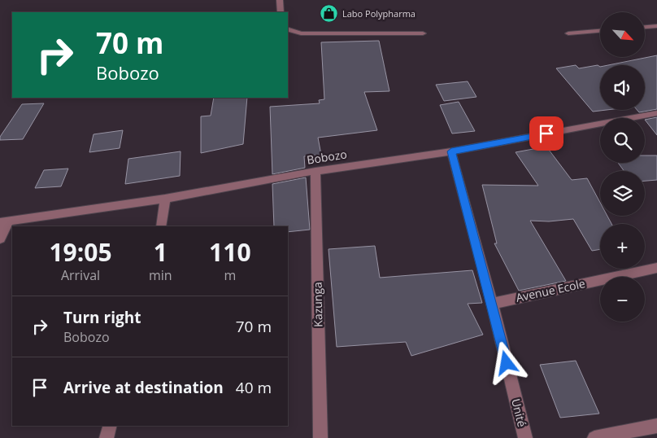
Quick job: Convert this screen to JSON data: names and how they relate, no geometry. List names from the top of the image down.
{
  "streets": {
    "street": [
      "Bobozo",
      "Avenue Ecole",
      "Kazunga",
      "Unité"
    ]
  },
  "crossings": [
    ["Bobozo", "Kazunga"],
    ["Bobozo", "Unité"],
    ["Avenue Ecole", "Unité"]
  ],
  "places": {
    "shop": ["Labo Polypharma"]
  },
  "north": "bottom right",
  "page": {
    "map_buttons": ["+", "−"],
    "turn": ["70 m", "Bobozo"],
    "eta": [
      "19:05",
      "Arrival",
      "1",
      "min",
      "110",
      "m"
    ],
    "list": [
      {
        "name": "Turn right",
        "note": "Bobozo",
        "value": "70 m"
      },
      {
        "name": "Arrive at destination",
        "value": "40 m"
      }
    ]
  }
}
